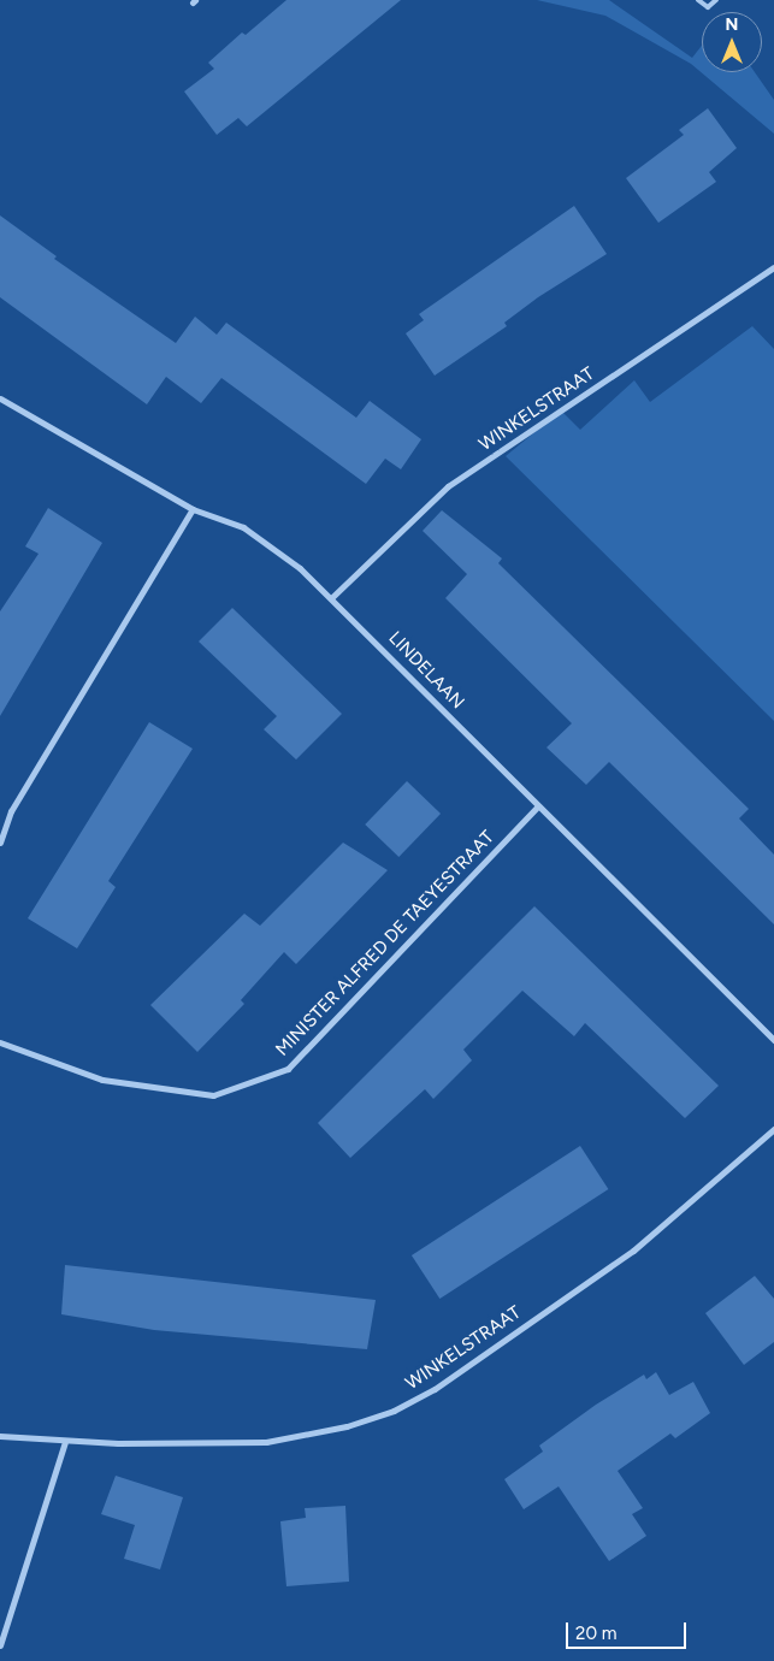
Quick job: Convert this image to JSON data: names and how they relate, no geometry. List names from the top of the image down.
{
  "streets": {
    "street": ["WINKELSTRAAT", "LINDELAAN", "MINISTER ALFRED DE TAEYESTRAAT"]
  },
  "crossings": [
    ["WINKELSTRAAT", "LINDELAAN"],
    ["LINDELAAN", "MINISTER ALFRED DE TAEYESTRAAT"]
  ],
  "scale_bar": "20 m",
  "north": "top"
}
